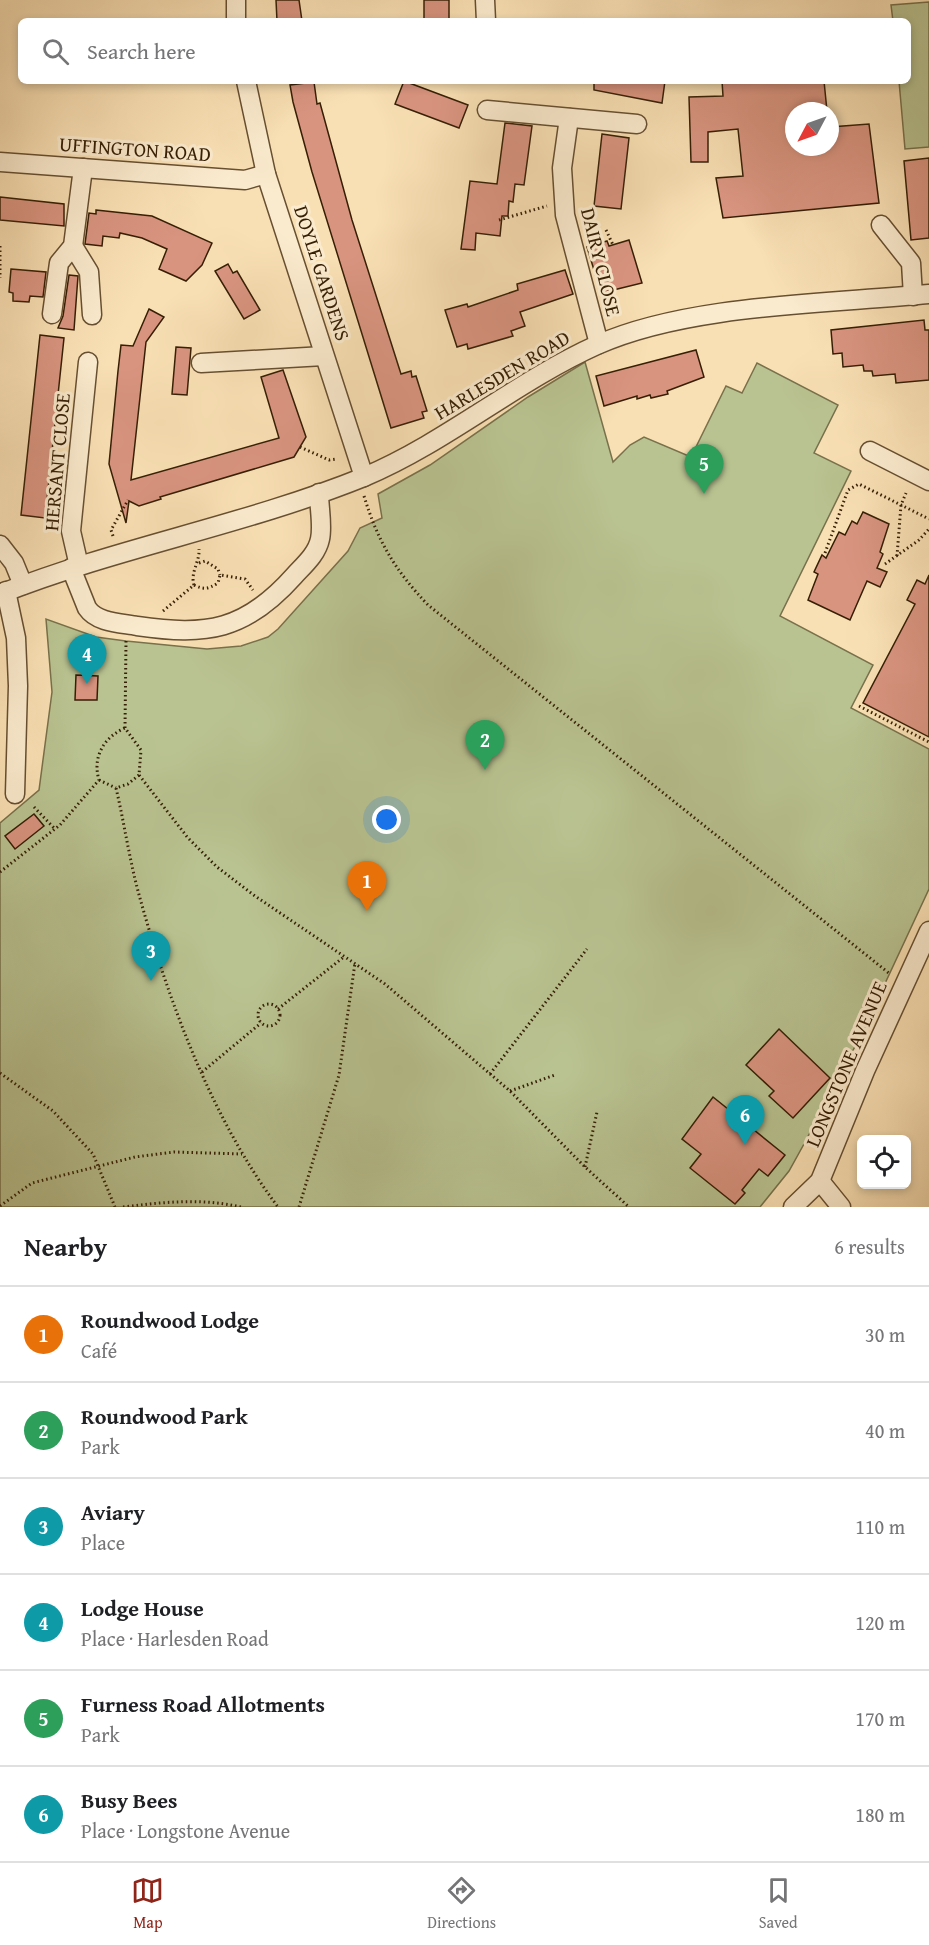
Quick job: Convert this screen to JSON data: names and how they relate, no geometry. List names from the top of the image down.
{
  "streets": {
    "street": [
      "UFFINGTON ROAD",
      "DAIRY CLOSE",
      "DOYLE GARDENS",
      "HARLESDEN ROAD",
      "HERSANT CLOSE",
      "LONGSTONE AVENUE"
    ]
  },
  "crossings": [
    ["UFFINGTON ROAD", "DOYLE GARDENS"],
    ["DAIRY CLOSE", "HARLESDEN ROAD"],
    ["DOYLE GARDENS", "HARLESDEN ROAD"],
    ["HARLESDEN ROAD", "HERSANT CLOSE"]
  ],
  "north": "bottom left",
  "page": {
    "search": "Search here",
    "pins": [
      "5",
      "4",
      "2",
      "1",
      "3",
      "6"
    ],
    "heading": ["Nearby", "6 results"],
    "list": [
      {
        "mark": "1",
        "name": "Roundwood Lodge",
        "note": "Café",
        "value": "30 m"
      },
      {
        "mark": "2",
        "name": "Roundwood Park",
        "note": "Park",
        "value": "40 m"
      },
      {
        "mark": "3",
        "name": "Aviary",
        "note": "Place",
        "value": "110 m"
      },
      {
        "mark": "4",
        "name": "Lodge House",
        "note": "Place · Harlesden Road",
        "value": "120 m"
      },
      {
        "mark": "5",
        "name": "Furness Road Allotments",
        "note": "Park",
        "value": "170 m"
      },
      {
        "mark": "6",
        "name": "Busy Bees",
        "note": "Place · Longstone Avenue",
        "value": "180 m"
      }
    ],
    "nav": ["Map", "Directions", "Saved"]
  }
}
